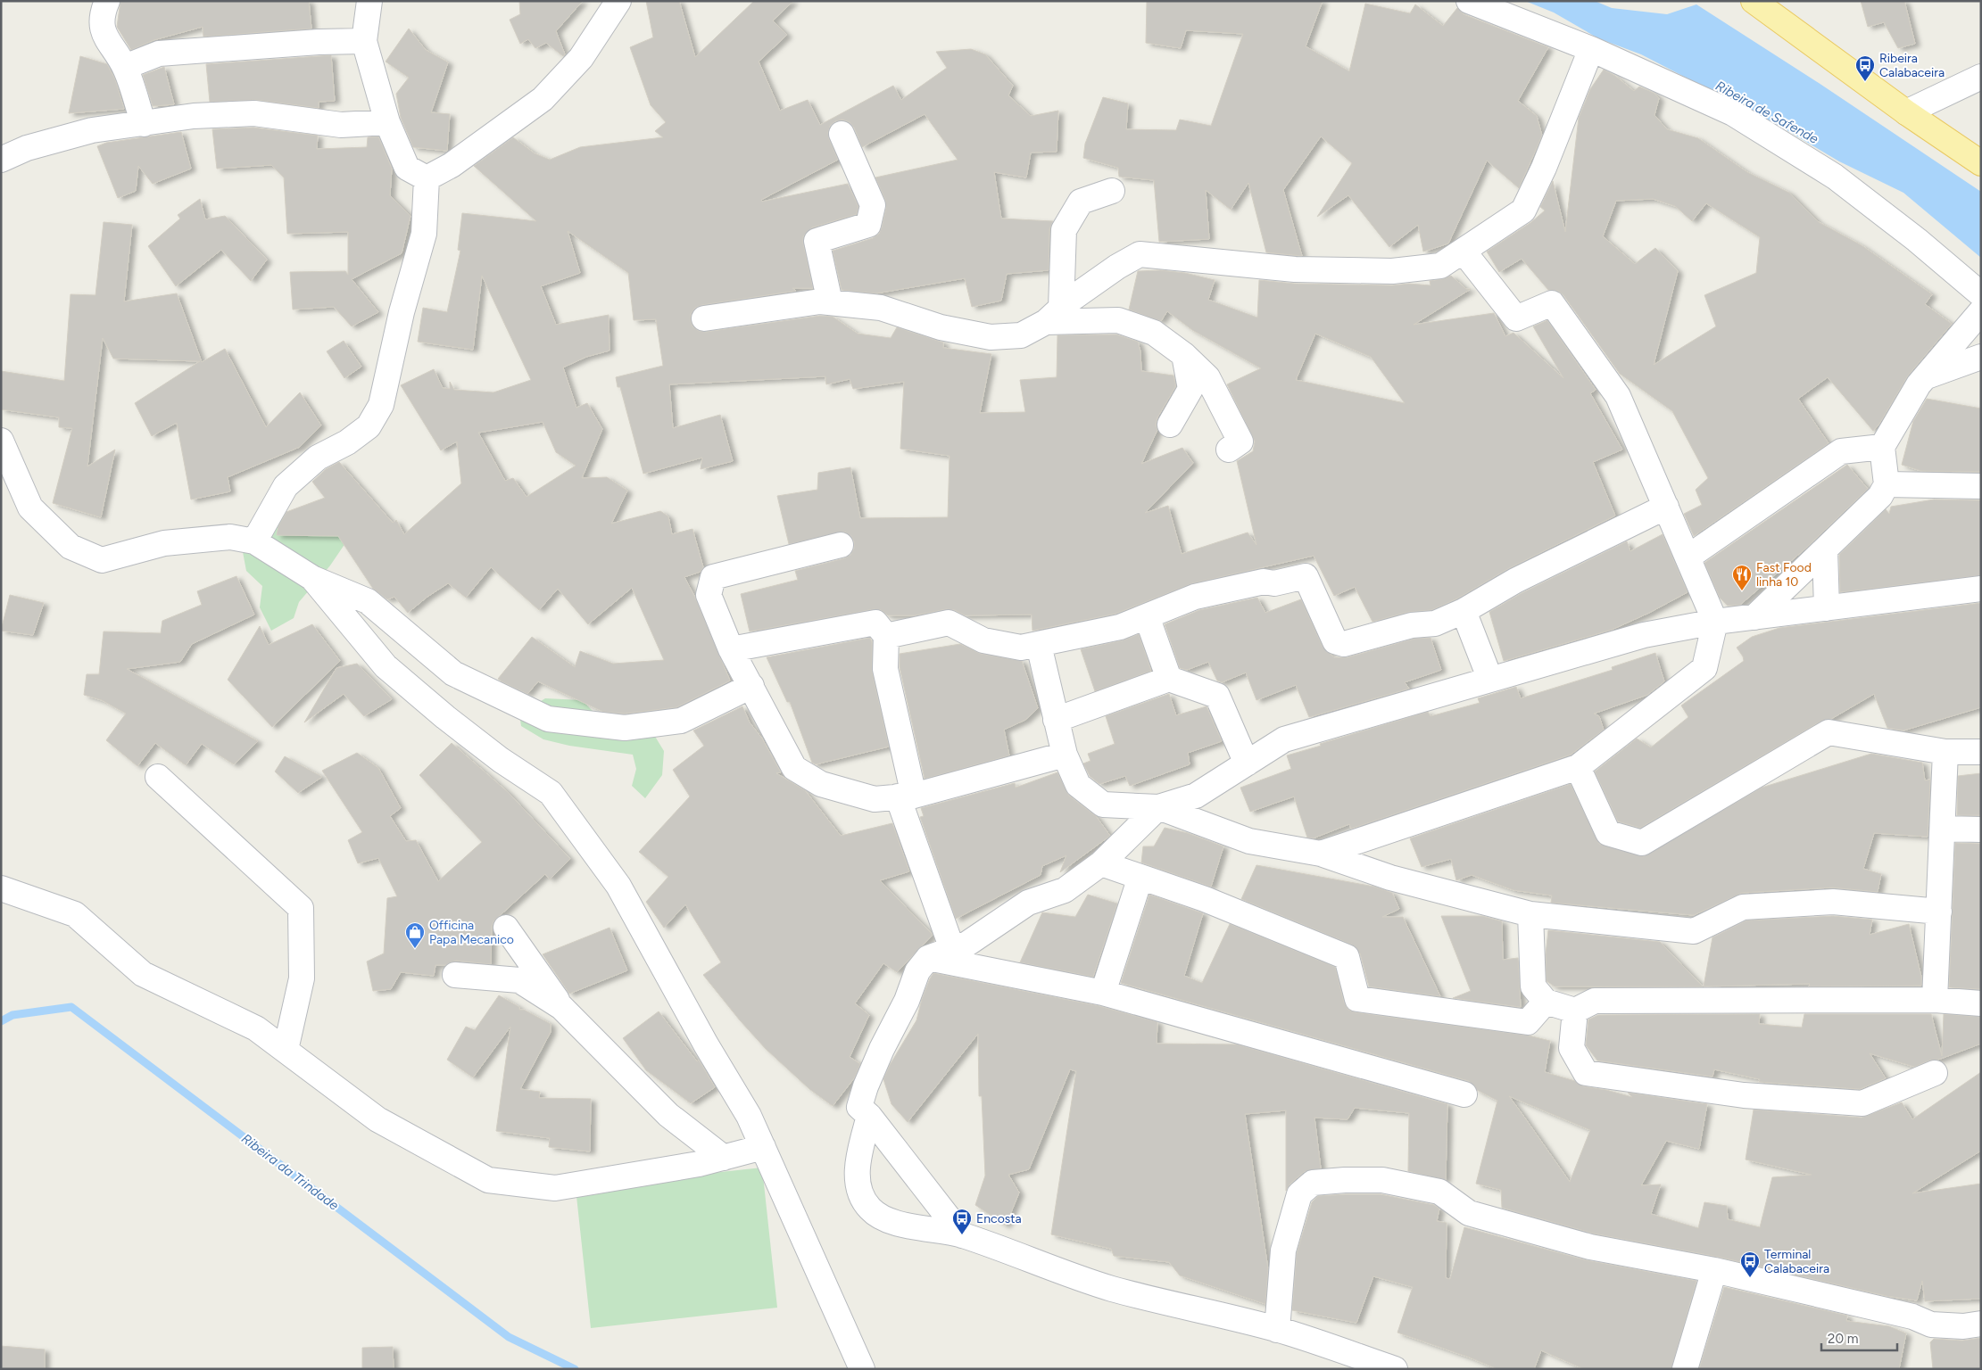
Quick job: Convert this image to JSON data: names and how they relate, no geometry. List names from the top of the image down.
{
  "water": ["Ribeira de Safende", "Ribeira da Trindade"],
  "places": {
    "bus stop": ["Ribeira Calabaceira", "Encosta", "Terminal Calabaceira"],
    "restaurant": ["Fast Food linha 10"],
    "shop": ["Officina Papa Mecanico"]
  },
  "scale_bar": "20 m"
}
